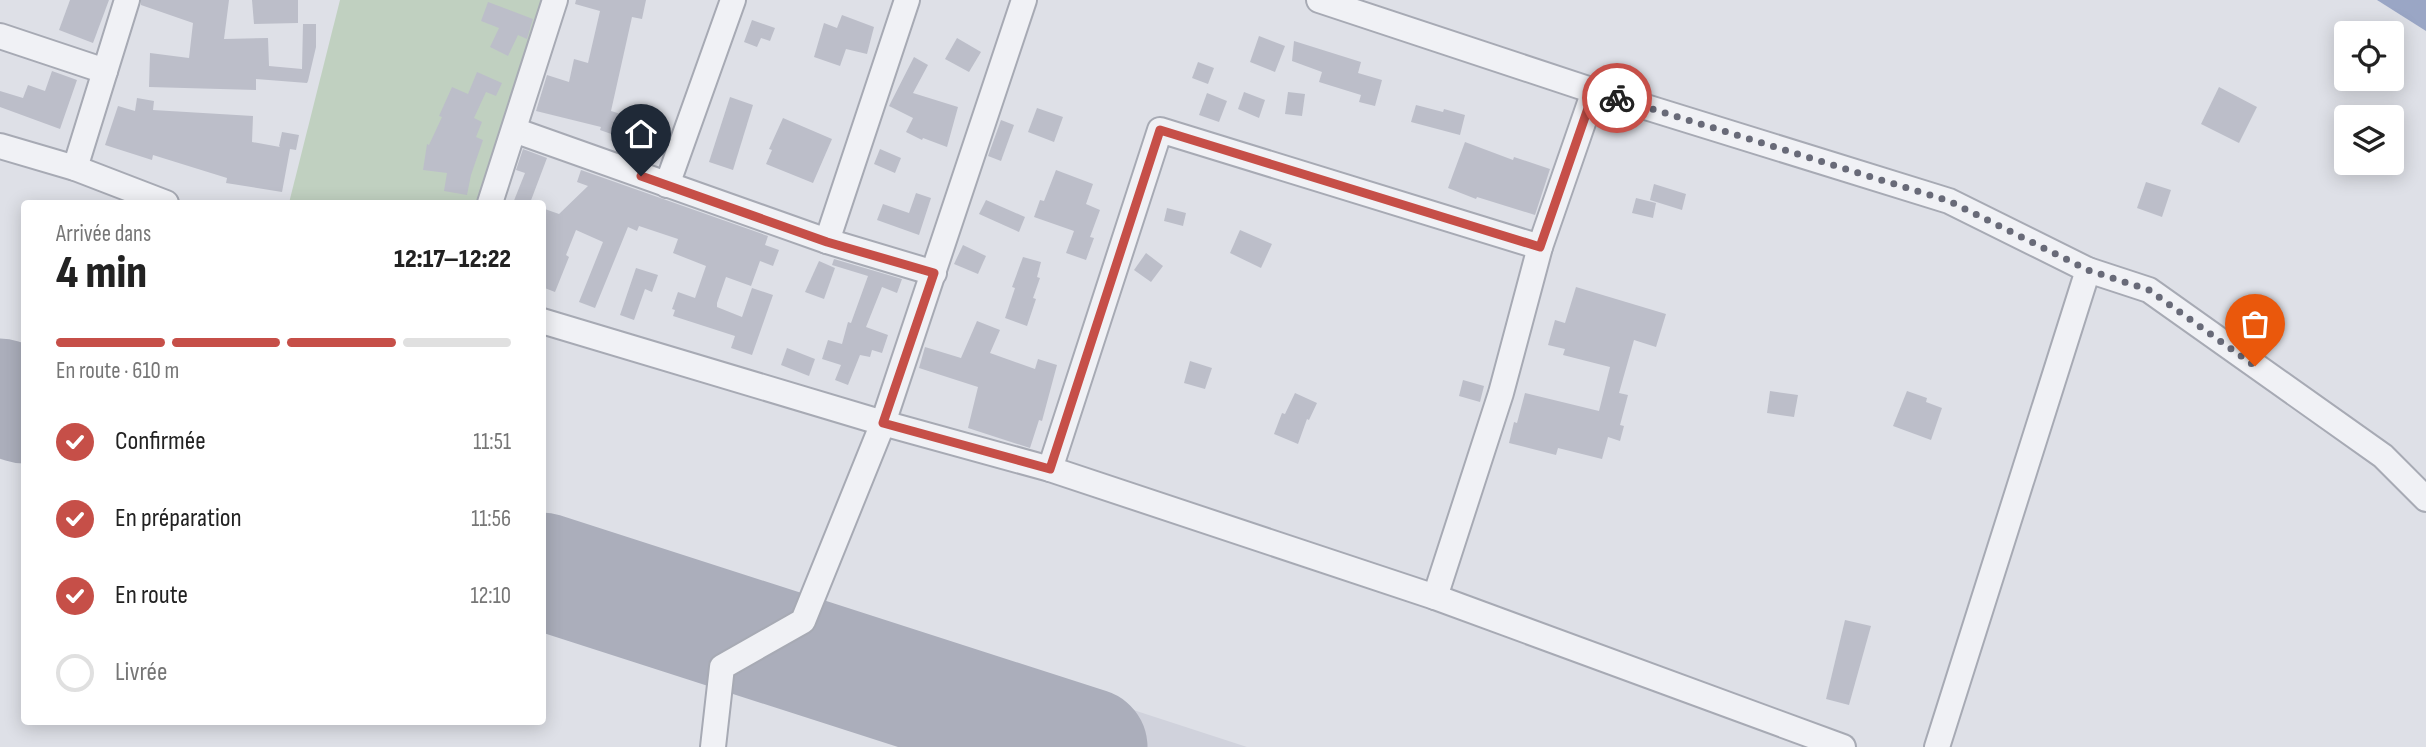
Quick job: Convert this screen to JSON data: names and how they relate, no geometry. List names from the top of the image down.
{
  "page": {
    "heading": ["4 min", "Arrivée dans", "12:17–12:22"],
    "bar": "En route · 610 m",
    "list": [
      ["Confirmée", "11:51"],
      ["En préparation", "11:56"],
      ["En route", "12:10"],
      "Livrée"
    ]
  }
}
